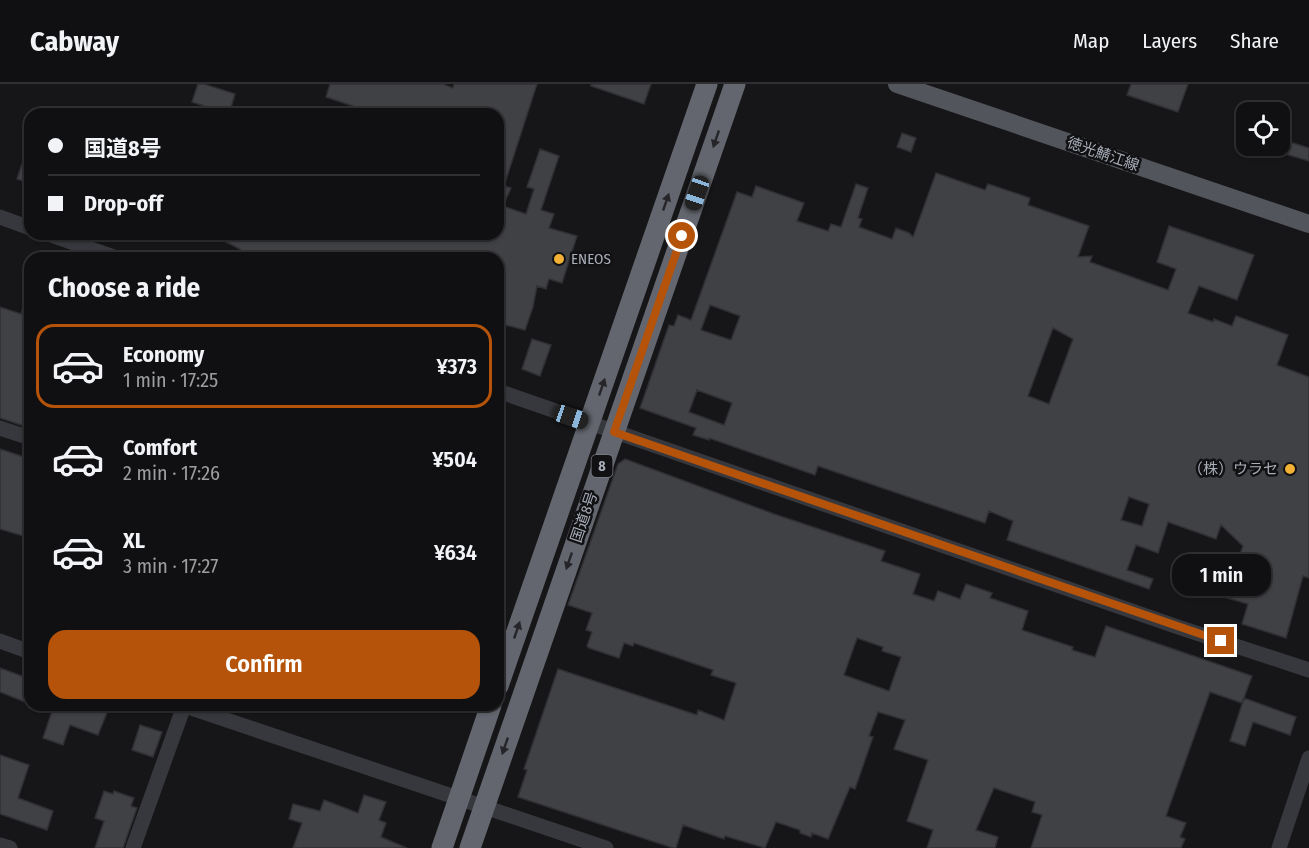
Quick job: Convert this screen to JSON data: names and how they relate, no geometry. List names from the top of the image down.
{
  "streets": {
    "highway": ["8", "国道8号"],
    "main road": ["徳光鯖江線"]
  },
  "places": ["ENEOS", "（株）ウラセ"],
  "page": {
    "header": "Cabway",
    "nav": ["Map", "Layers", "Share"],
    "banner": ["国道8号", "Drop-off"],
    "heading": "Choose a ride",
    "list": [
      {
        "name": "Economy",
        "note": "1 min · 17:25",
        "value": "¥373"
      },
      {
        "name": "Comfort",
        "note": "2 min · 17:26",
        "value": "¥504"
      },
      {
        "name": "XL",
        "note": "3 min · 17:27",
        "value": "¥634"
      }
    ],
    "bubble": "1 min",
    "buttons": "Confirm"
  }
}
